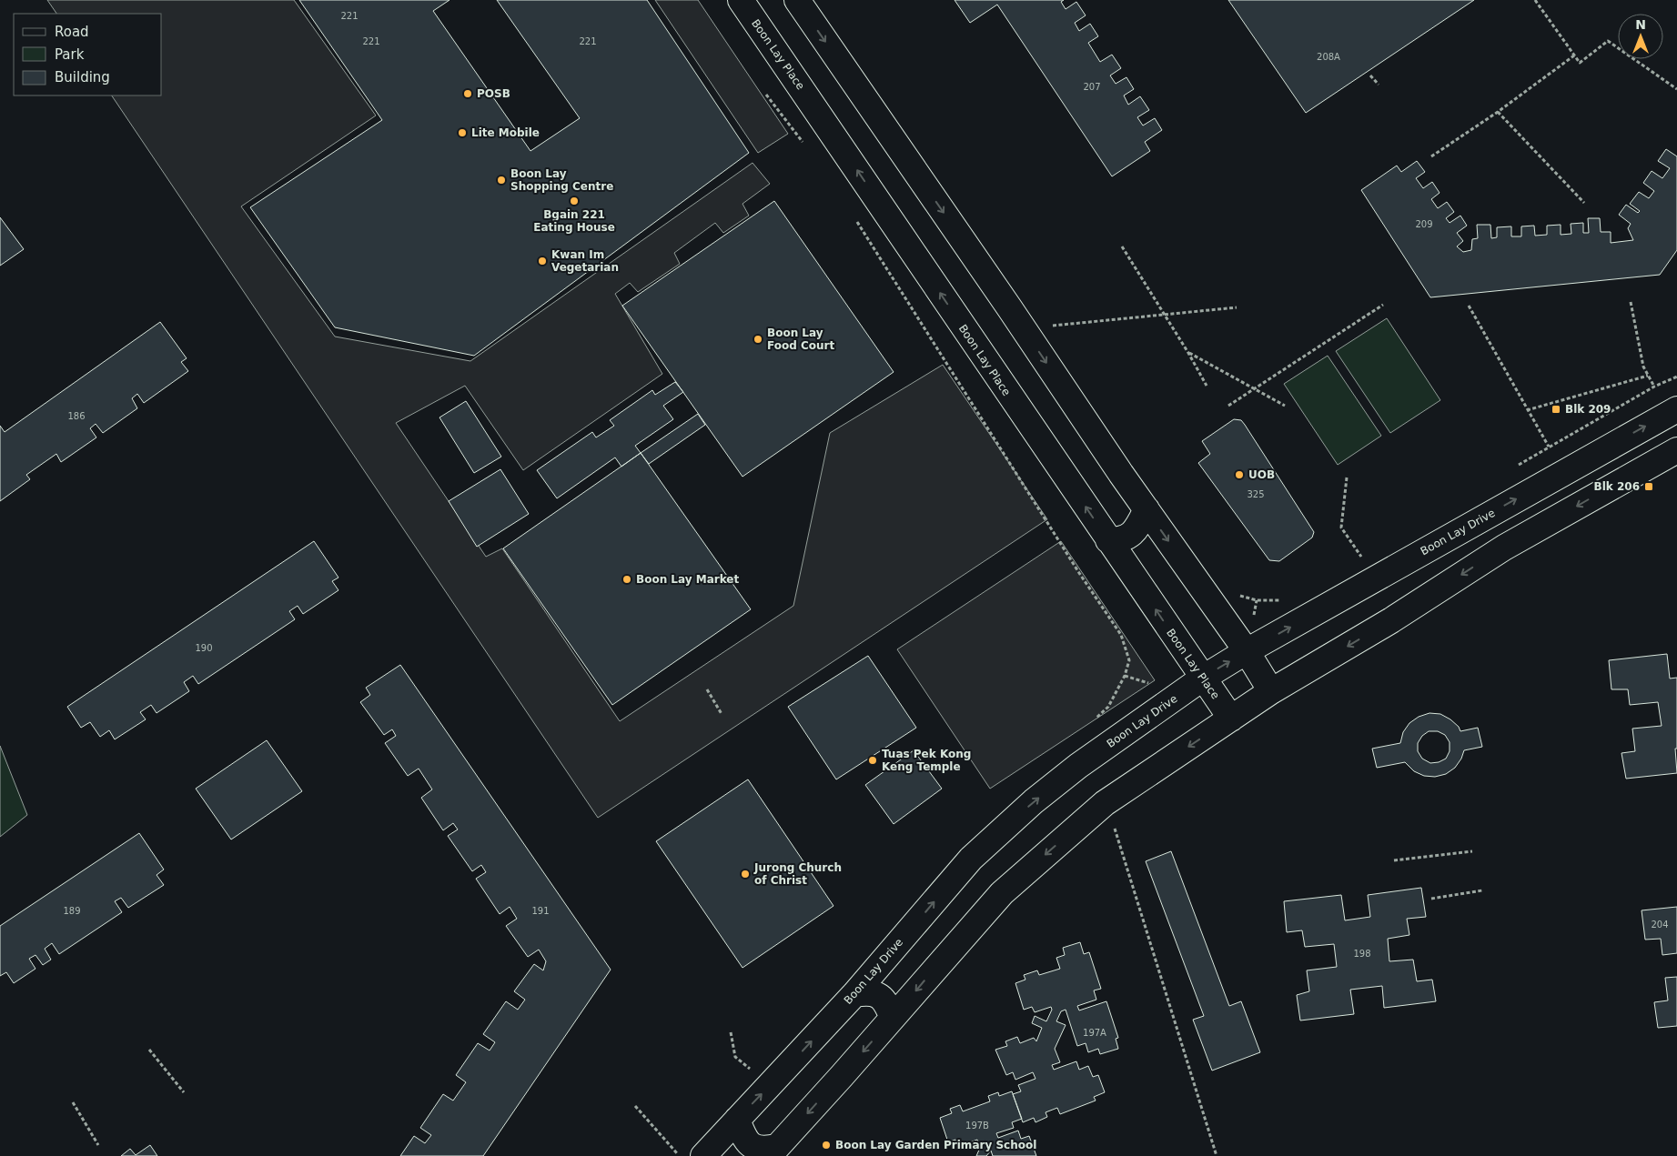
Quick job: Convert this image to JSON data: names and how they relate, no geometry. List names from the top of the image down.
{
  "streets": {
    "street": ["Boon Lay Place", "Boon Lay Drive"]
  },
  "crossings": [
    ["Boon Lay Place", "Boon Lay Drive"]
  ],
  "places": {
    "other": [
      "POSB",
      "Lite Mobile",
      "Boon Lay Shopping Centre",
      "Bgain 221 Eating House",
      "Kwan Im Vegetarian",
      "Boon Lay Food Court",
      "UOB",
      "Boon Lay Market",
      "Tuas Pek Kong Keng Temple",
      "Jurong Church of Christ",
      "Boon Lay Garden Primary School"
    ],
    "transit": ["Blk 209", "Blk 206"]
  },
  "house_numbers": [
    "221",
    "221",
    "221",
    "208A",
    "207",
    "209",
    "186",
    "325",
    "190",
    "189",
    "191",
    "204",
    "198",
    "197A",
    "197B"
  ],
  "legend": ["Road", "Park", "Building"],
  "north": "top"
}
